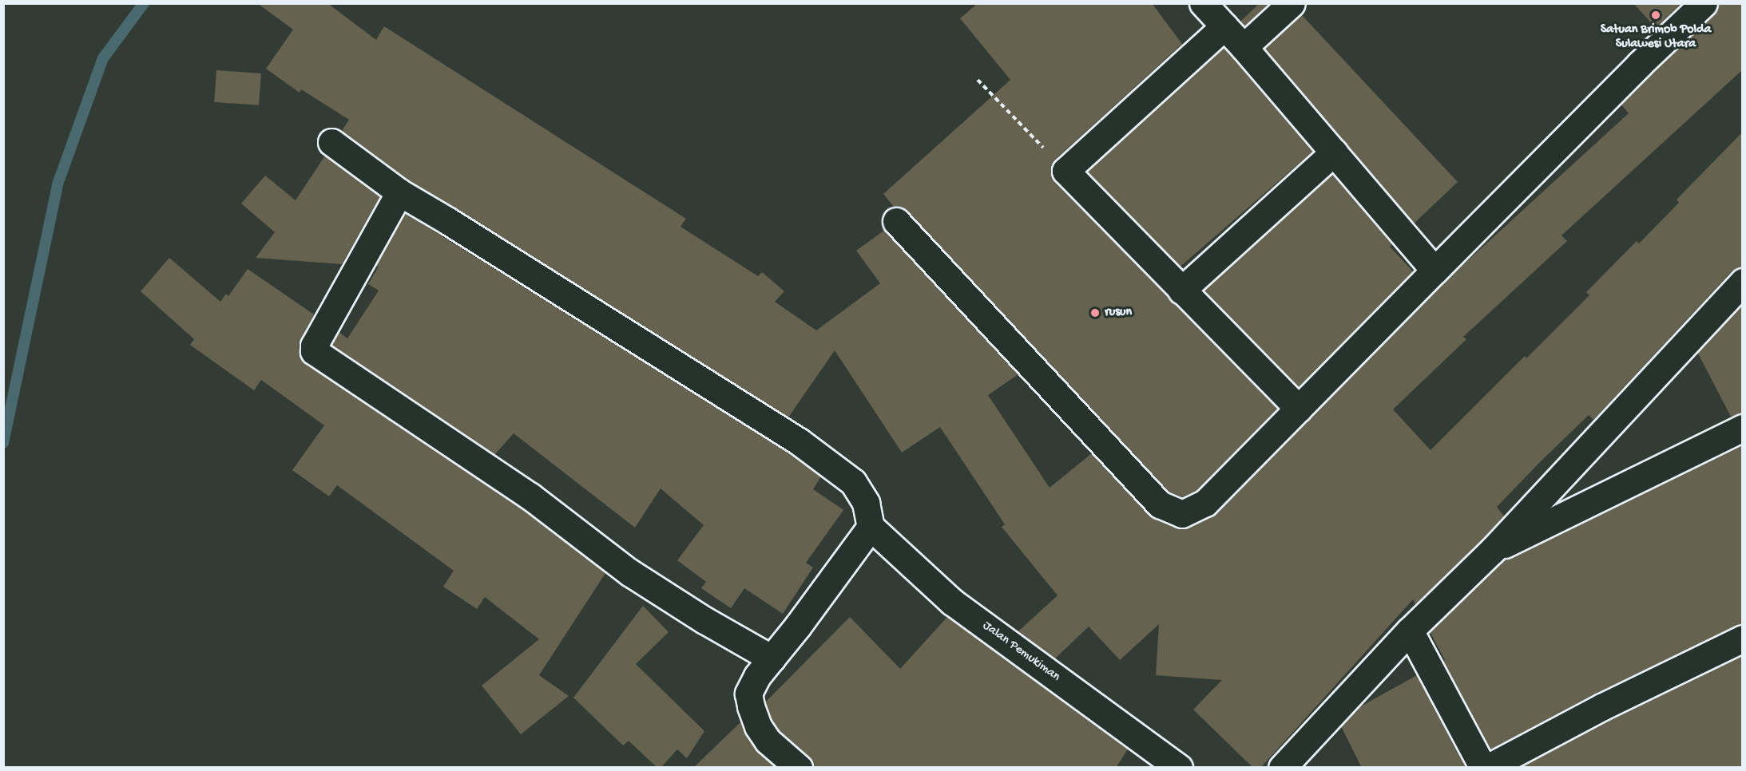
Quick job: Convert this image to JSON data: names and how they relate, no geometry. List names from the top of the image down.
{
  "streets": {
    "street": ["Jalan Pemukiman"]
  },
  "places": ["Satuan Brimob Polda Sulawesi Utara", "rusun"]
}
